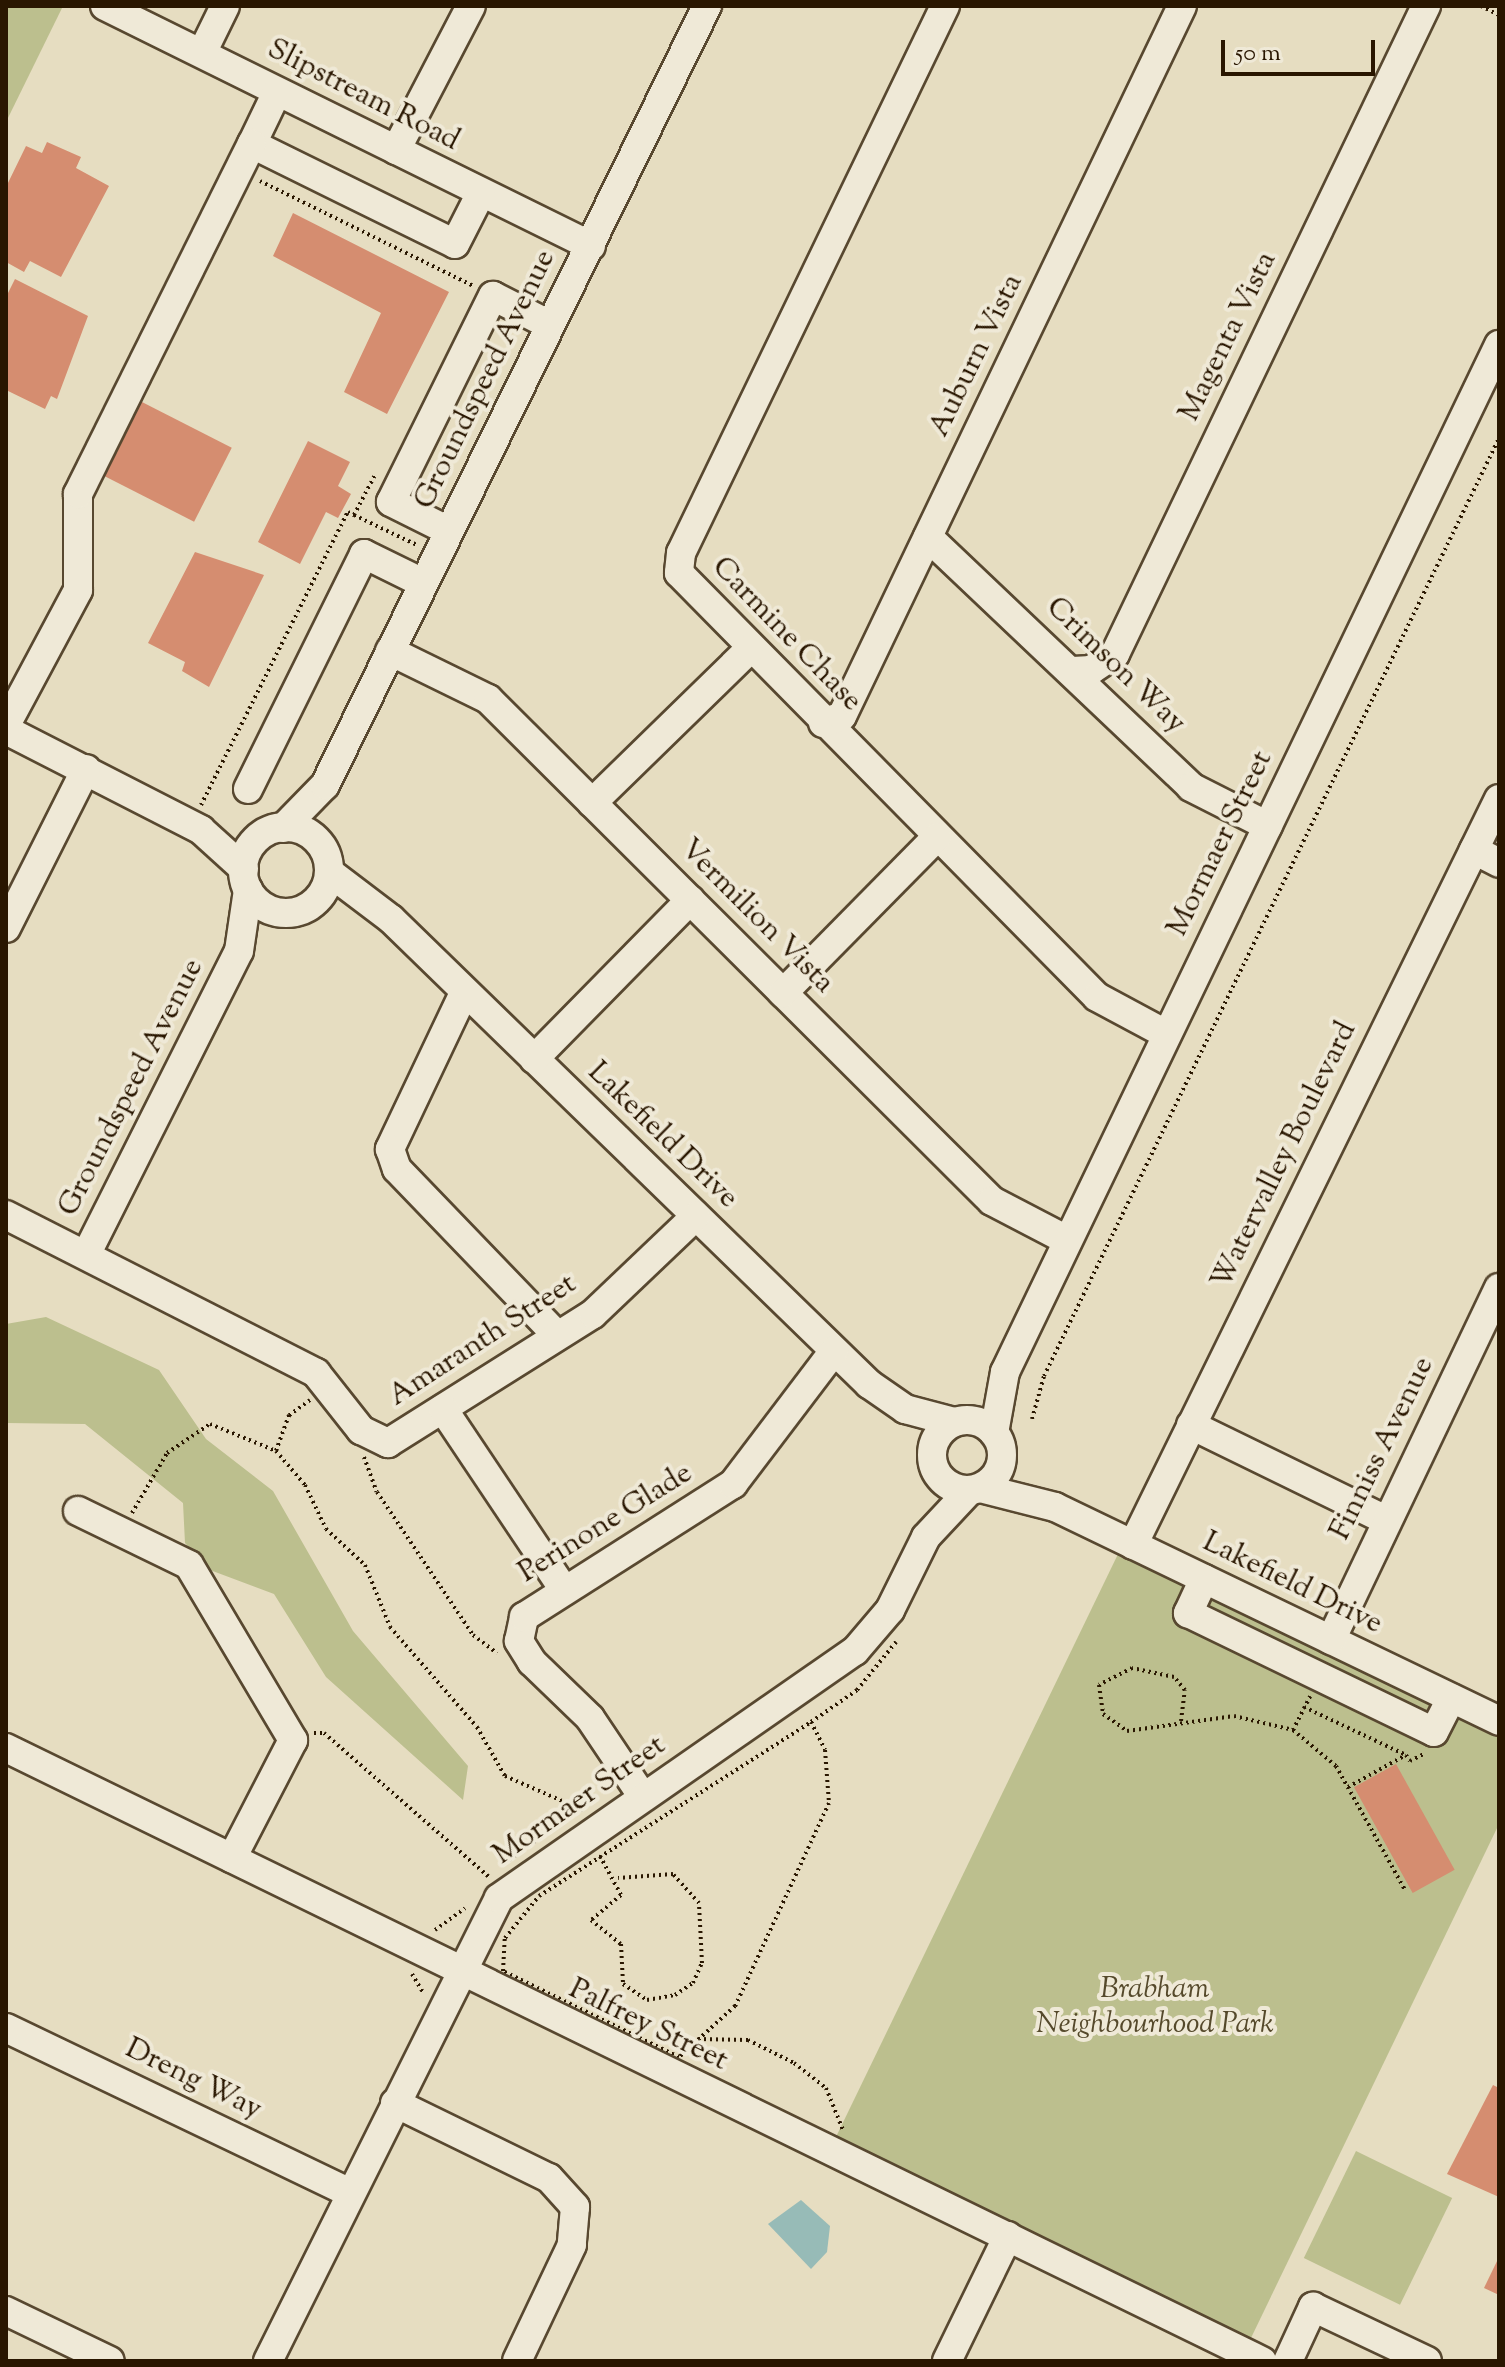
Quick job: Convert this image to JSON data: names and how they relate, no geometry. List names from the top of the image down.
{
  "streets": {
    "street": [
      "Slipstream Road",
      "Magenta Vista",
      "Auburn Vista",
      "Groundspeed Avenue",
      "Carmine Chase",
      "Crimson Way",
      "Mormaer Street",
      "Vermilion Vista",
      "Lakefield Drive",
      "Watervalley Boulevard",
      "Amaranth Street",
      "Finniss Avenue",
      "Perinone Glade",
      "Palfrey Street",
      "Dreng Way"
    ]
  },
  "crossings": [
    ["Slipstream Road", "Groundspeed Avenue"],
    ["Magenta Vista", "Crimson Way"],
    ["Auburn Vista", "Carmine Chase"],
    ["Auburn Vista", "Crimson Way"],
    ["Groundspeed Avenue", "Vermilion Vista"],
    ["Groundspeed Avenue", "Lakefield Drive"],
    ["Groundspeed Avenue", "Amaranth Street"],
    ["Carmine Chase", "Mormaer Street"],
    ["Crimson Way", "Mormaer Street"],
    ["Mormaer Street", "Vermilion Vista"],
    ["Mormaer Street", "Lakefield Drive"],
    ["Mormaer Street", "Perinone Glade"],
    ["Mormaer Street", "Palfrey Street"],
    ["Mormaer Street", "Dreng Way"],
    ["Lakefield Drive", "Watervalley Boulevard"],
    ["Lakefield Drive", "Amaranth Street"],
    ["Lakefield Drive", "Finniss Avenue"],
    ["Lakefield Drive", "Perinone Glade"]
  ],
  "parks": ["Brabham Neighbourhood Park"],
  "scale_bar": "50 m"
}
